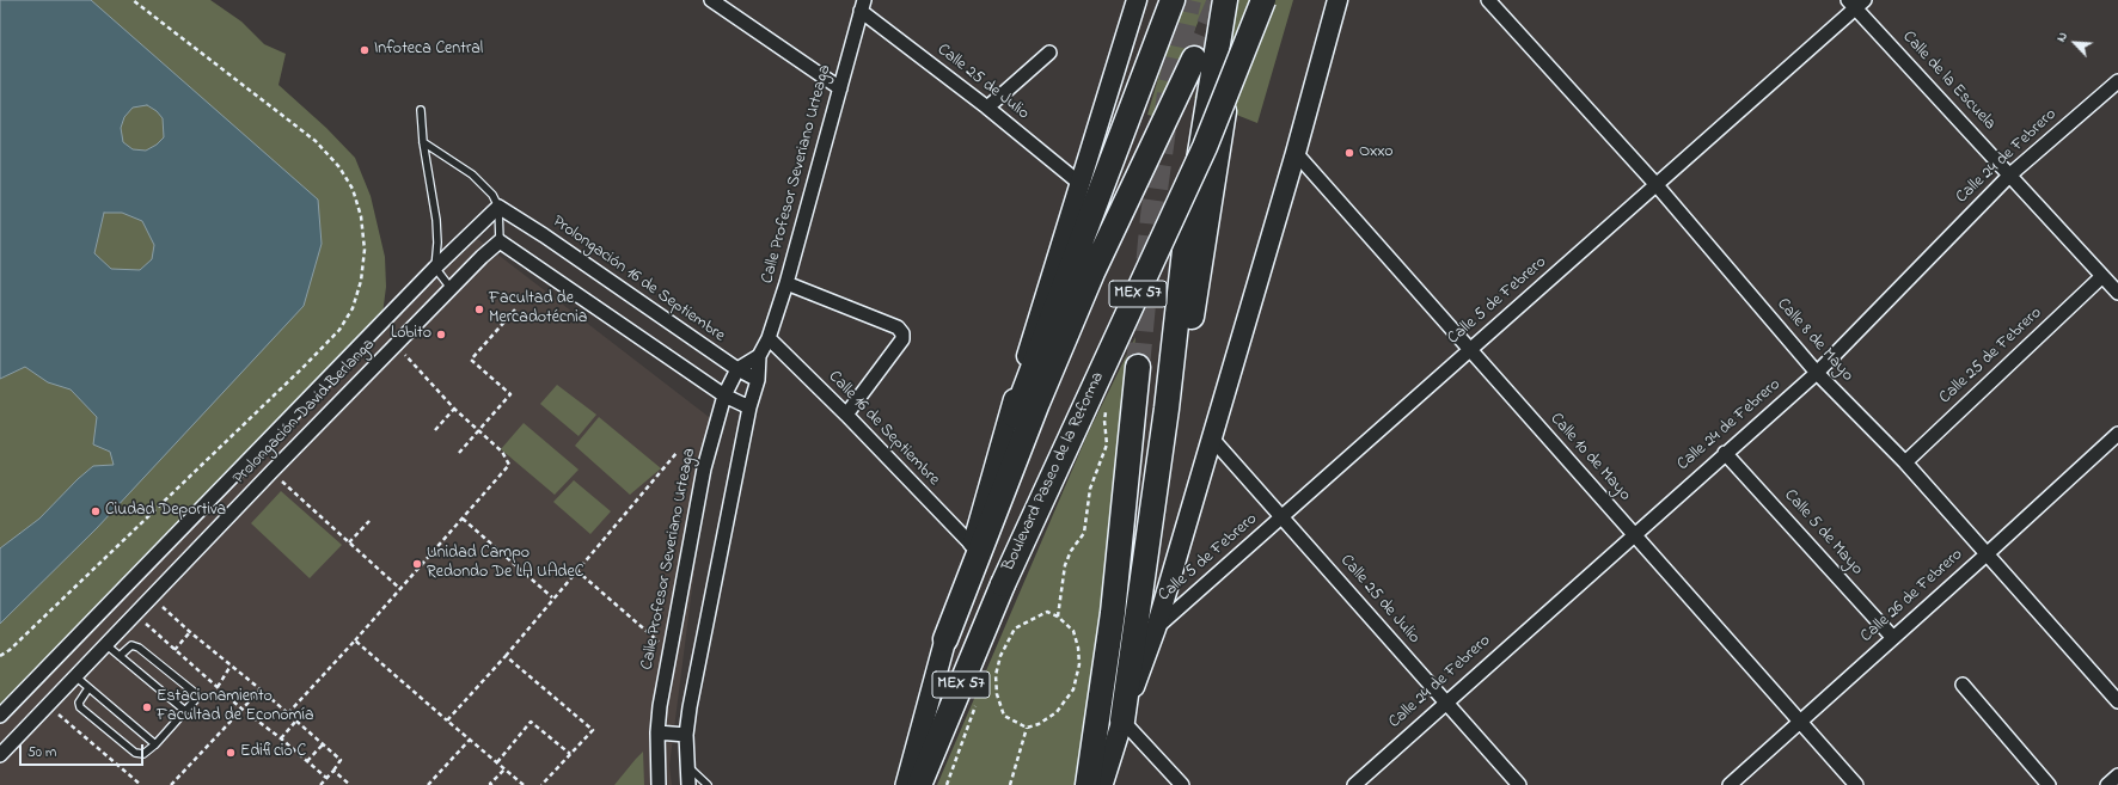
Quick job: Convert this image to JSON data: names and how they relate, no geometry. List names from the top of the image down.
{
  "streets": {
    "highway": ["MEX 57", "Boulevard Paseo de la Reforma"],
    "street": [
      "Calle de la Escuela",
      "Calle 25 de Julio",
      "Calle 24 de Febrero",
      "Calle Profesor Severiano Urteaga",
      "Prolongación 16 de Septiembre",
      "Calle 5 de Febrero",
      "Calle 8 de Mayo",
      "Calle 25 de Febrero",
      "Prolongación David Berlanga",
      "Calle 16 de Septiembre",
      "Calle 10 de Mayo",
      "Calle 5 de Mayo",
      "Calle 26 de Febrero"
    ]
  },
  "crossings": [
    ["Calle de la Escuela", "Calle 24 de Febrero"],
    ["Calle de la Escuela", "Calle 5 de Febrero"],
    ["Calle de la Escuela", "Calle 25 de Febrero"],
    ["Calle 25 de Julio", "Calle 24 de Febrero"],
    ["Calle 25 de Julio", "Calle Profesor Severiano Urteaga"],
    ["Calle 25 de Julio", "Calle 5 de Febrero"],
    ["Calle 24 de Febrero", "Calle 8 de Mayo"],
    ["Calle 24 de Febrero", "Calle 10 de Mayo"],
    ["Calle 24 de Febrero", "Calle 5 de Mayo"],
    ["Calle Profesor Severiano Urteaga", "Prolongación 16 de Septiembre"],
    ["Calle Profesor Severiano Urteaga", "Calle 16 de Septiembre"],
    ["Prolongación 16 de Septiembre", "Prolongación David Berlanga"],
    ["Calle 5 de Febrero", "Calle 8 de Mayo"],
    ["Calle 5 de Febrero", "Calle 10 de Mayo"],
    ["Calle 8 de Mayo", "Calle 25 de Febrero"],
    ["Calle 8 de Mayo", "Calle 26 de Febrero"],
    ["Calle 10 de Mayo", "Calle 26 de Febrero"],
    ["Calle 5 de Mayo", "Calle 26 de Febrero"]
  ],
  "places": [
    "Infoteca Central",
    "Oxxo",
    "Facultad de Mercadotécnia",
    "Lobito",
    "Ciudad Deportiva",
    "Unidad Campo Redondo De LA UAdeC",
    "Estacionamiento Facultad de Economía",
    "Edificio C"
  ],
  "scale_bar": "50 m",
  "north": "top left"
}
